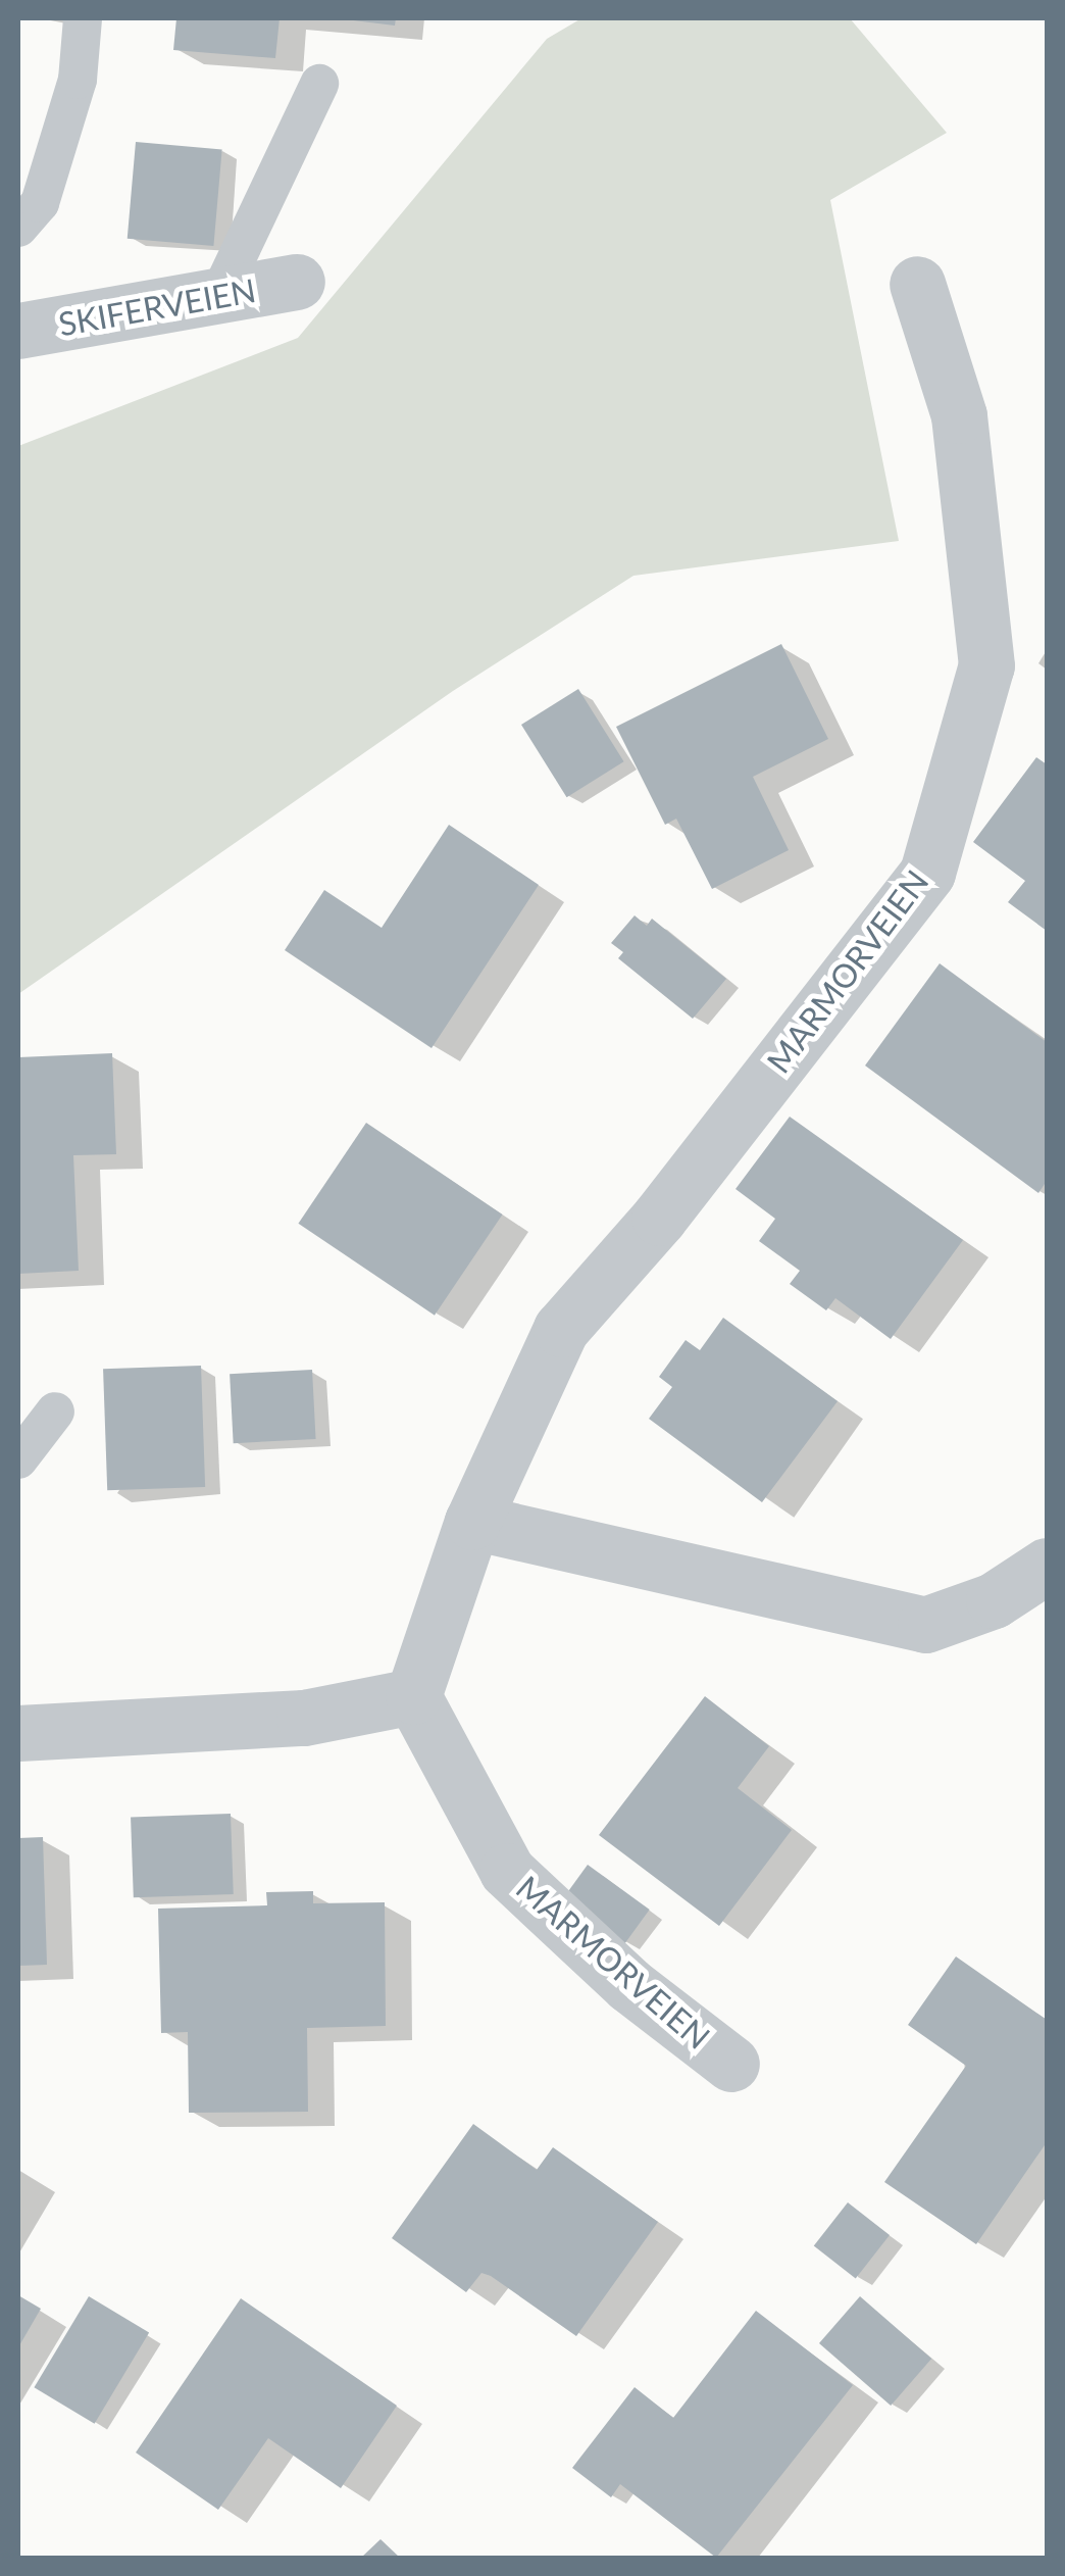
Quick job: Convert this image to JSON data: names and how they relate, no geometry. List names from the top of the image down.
{
  "streets": {
    "street": ["SKIFERVEIEN", "MARMORVEIEN"]
  }
}
